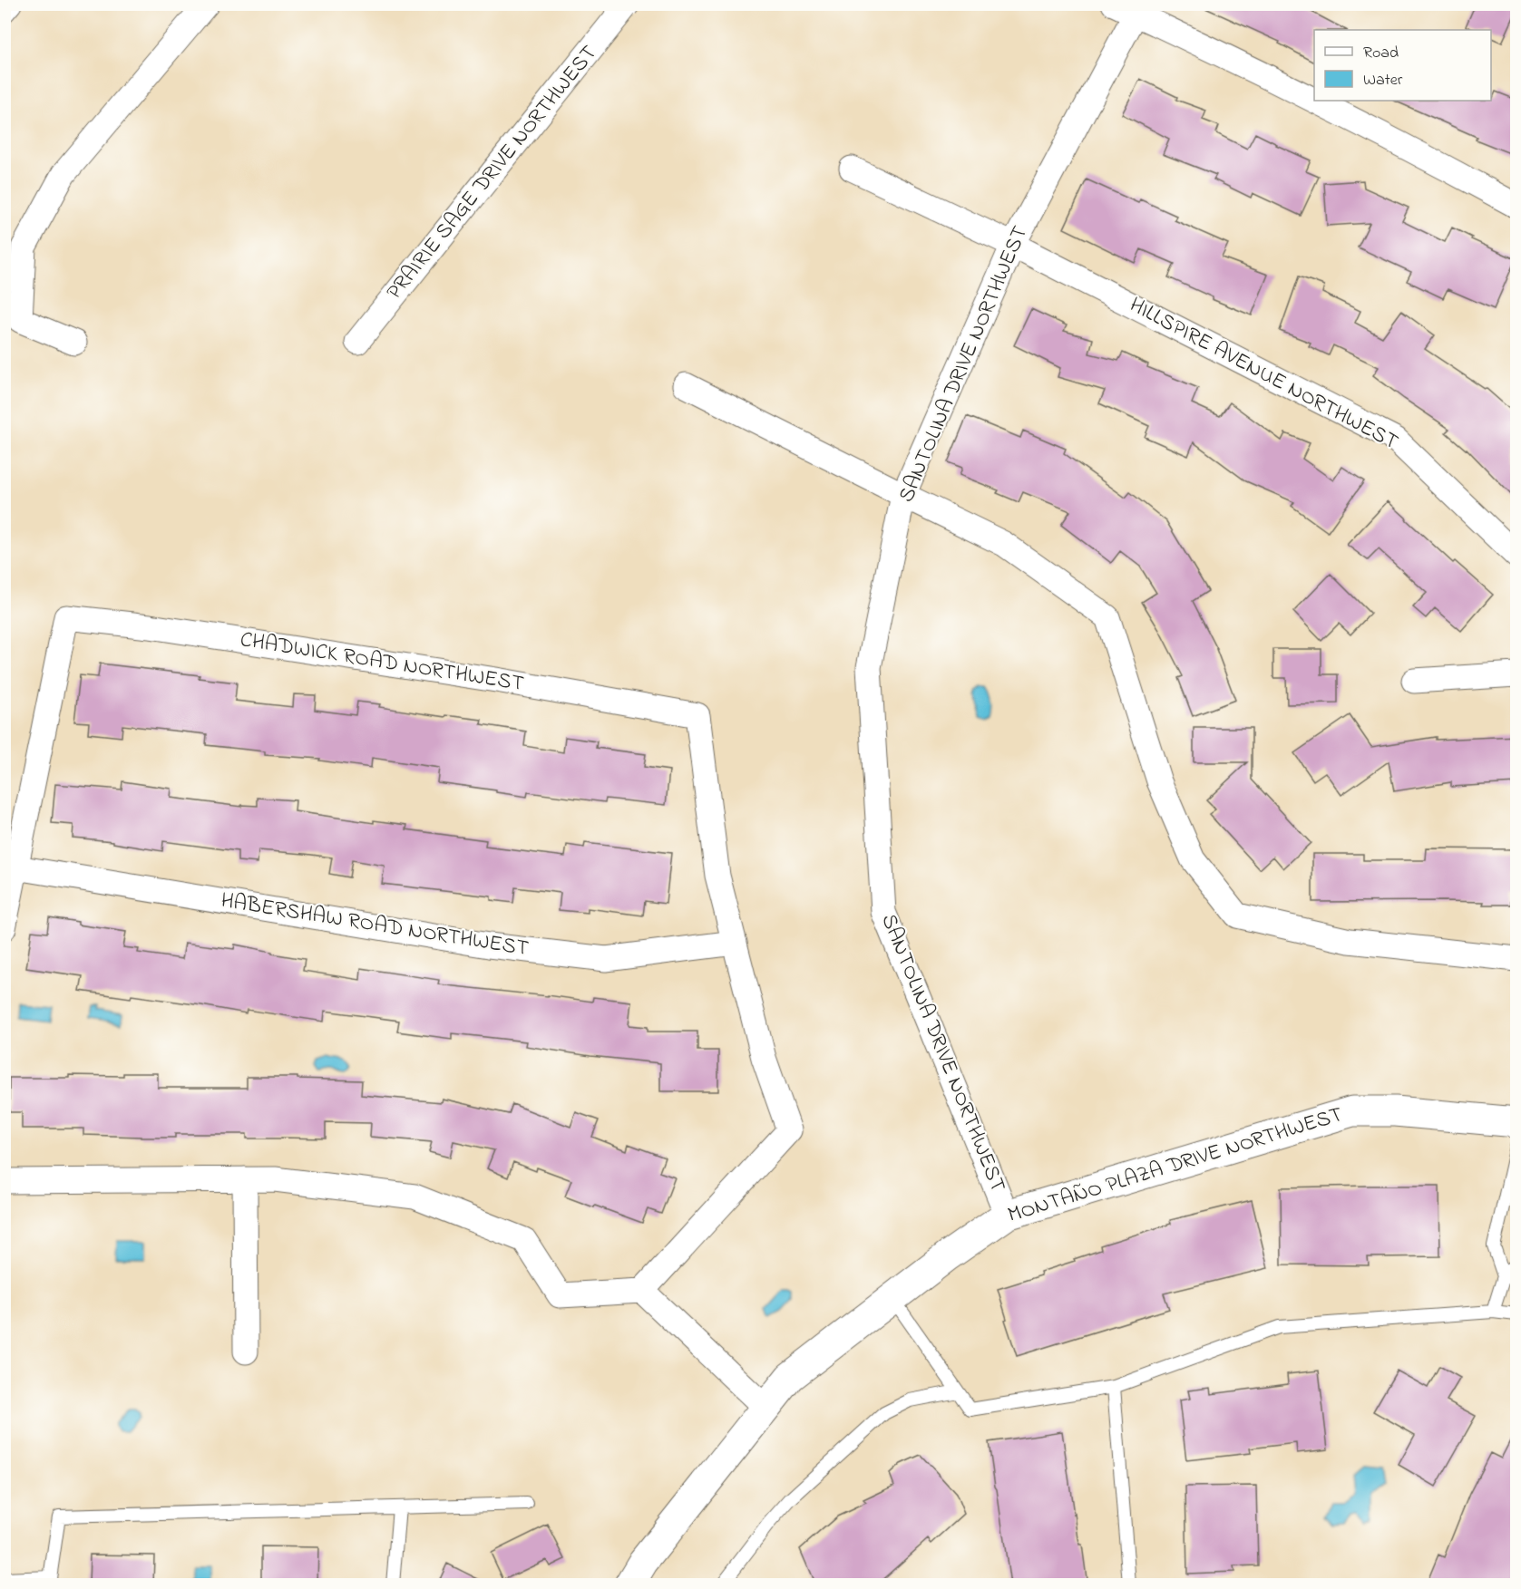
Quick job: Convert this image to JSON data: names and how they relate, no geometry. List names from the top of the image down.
{
  "streets": {
    "street": [
      "PRAIRIE SAGE DRIVE NORTHWEST",
      "SANTOLINA DRIVE NORTHWEST",
      "HILLSPIRE AVENUE NORTHWEST",
      "CHADWICK ROAD NORTHWEST",
      "HABERSHAW ROAD NORTHWEST",
      "MONTAÑO PLAZA DRIVE NORTHWEST"
    ]
  },
  "crossings": [
    ["SANTOLINA DRIVE NORTHWEST", "HILLSPIRE AVENUE NORTHWEST"],
    ["SANTOLINA DRIVE NORTHWEST", "MONTAÑO PLAZA DRIVE NORTHWEST"],
    ["CHADWICK ROAD NORTHWEST", "HABERSHAW ROAD NORTHWEST"]
  ],
  "legend": ["Road", "Water"]
}
